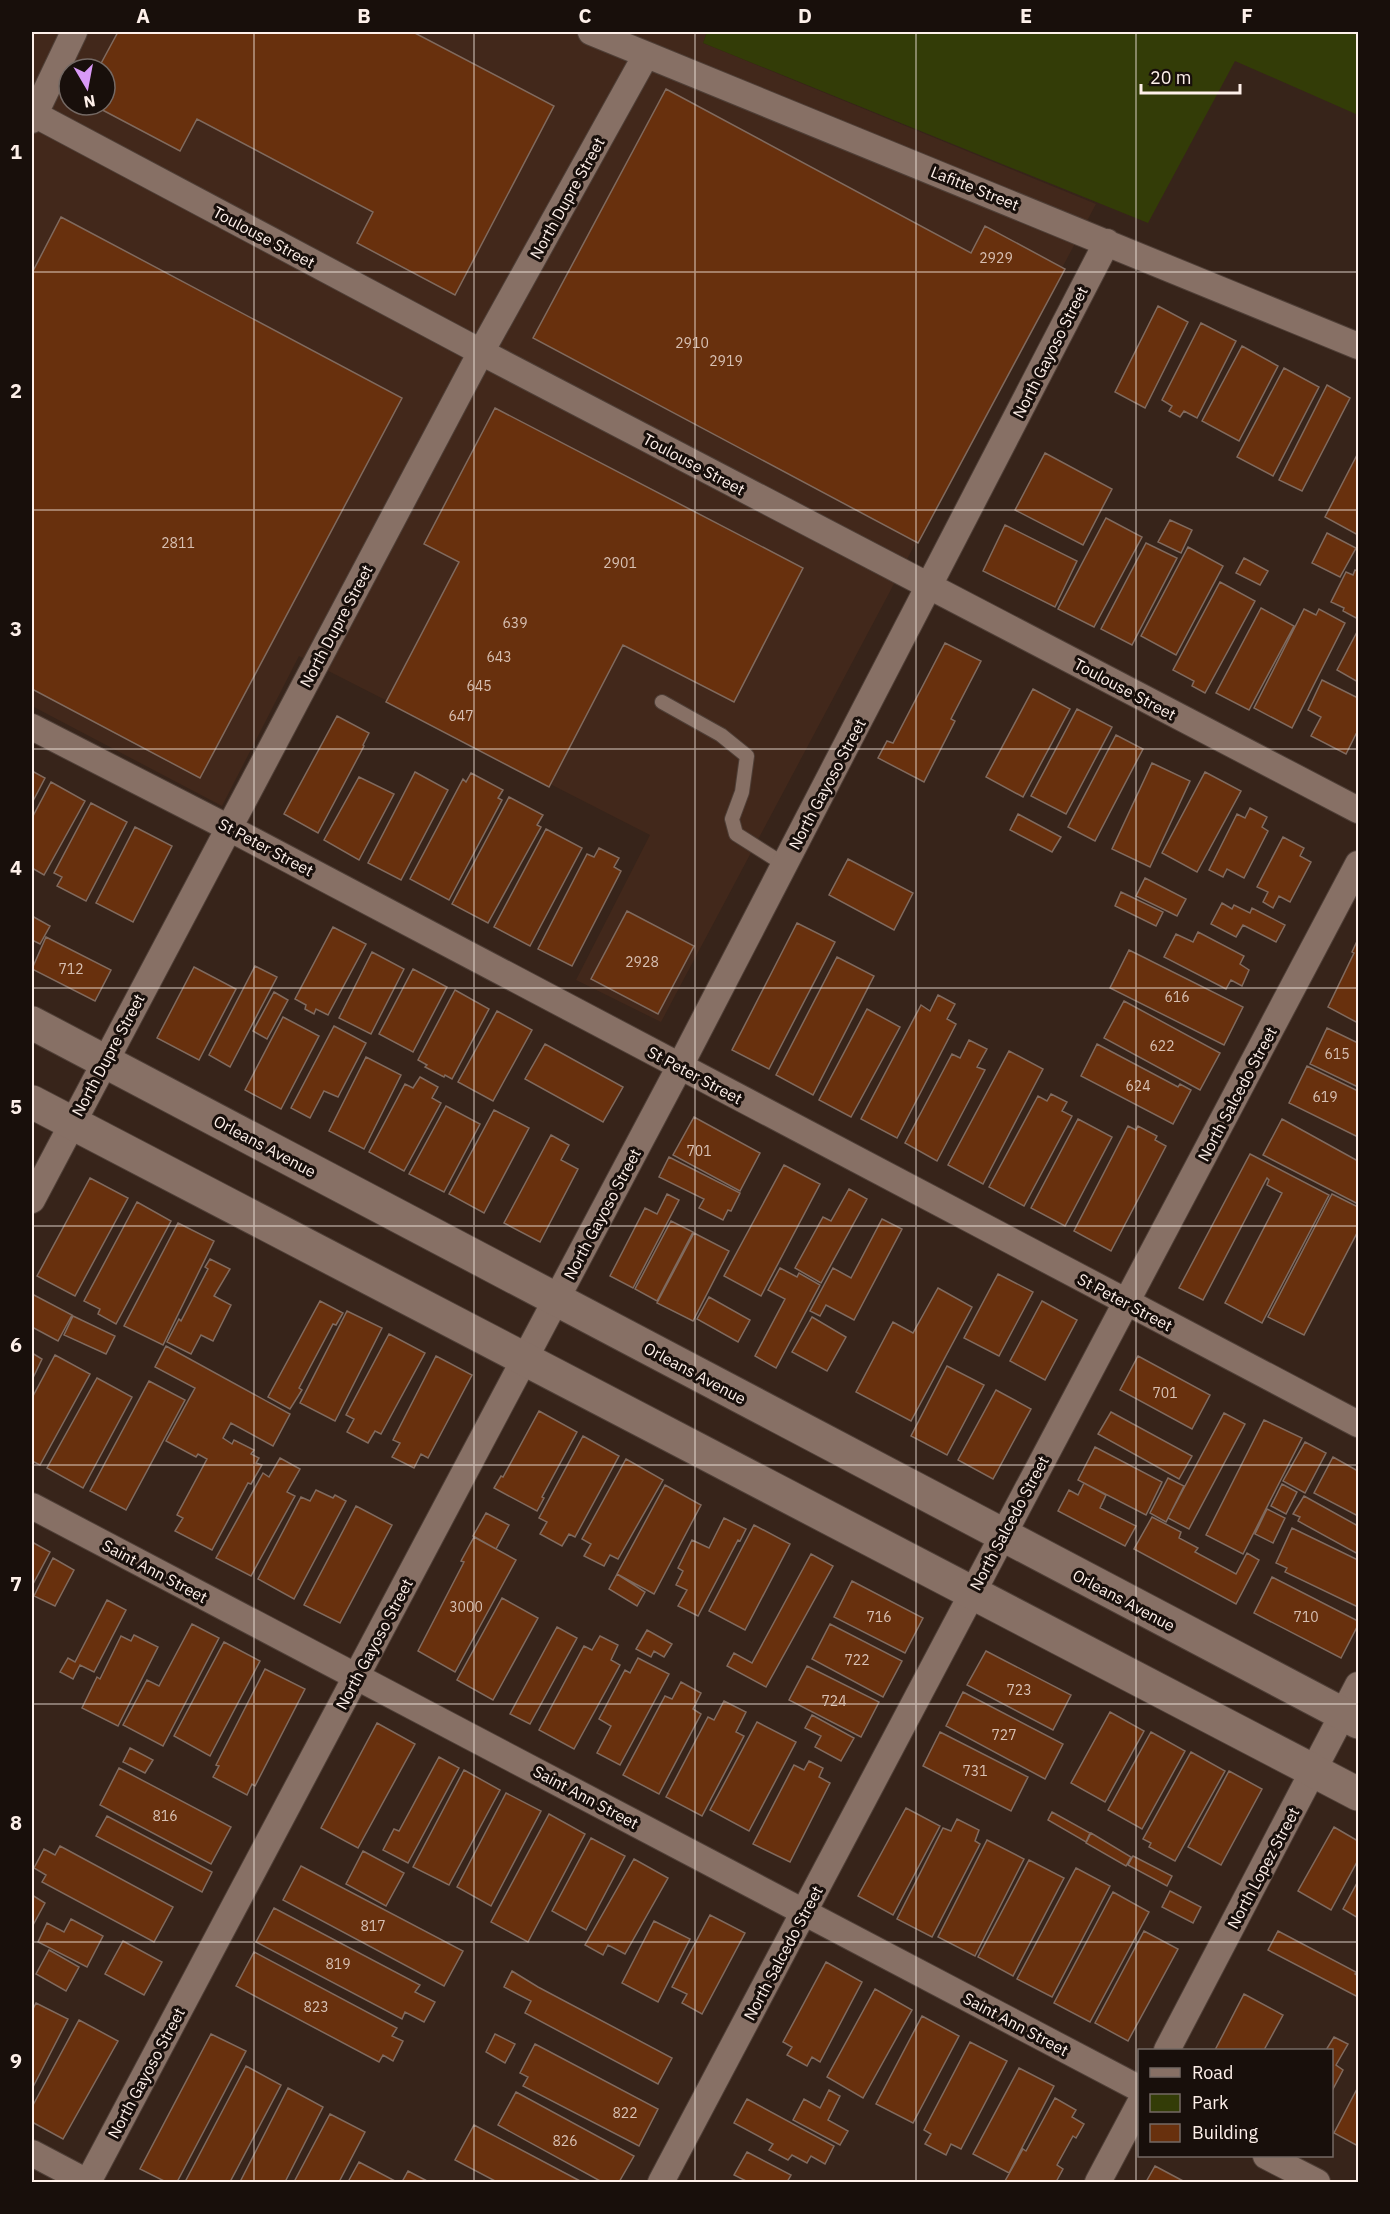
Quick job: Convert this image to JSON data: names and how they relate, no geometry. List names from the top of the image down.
{
  "streets": {
    "street": [
      "Lafitte Street",
      "North Dupre Street",
      "Toulouse Street",
      "North Gayoso Street",
      "St Peter Street",
      "North Salcedo Street",
      "Orleans Avenue",
      "Saint Ann Street",
      "North Lopez Street"
    ]
  },
  "crossings": [
    ["Lafitte Street", "North Dupre Street"],
    ["Lafitte Street", "North Gayoso Street"],
    ["North Dupre Street", "Toulouse Street"],
    ["North Dupre Street", "St Peter Street"],
    ["North Dupre Street", "Orleans Avenue"],
    ["Toulouse Street", "North Gayoso Street"],
    ["North Gayoso Street", "St Peter Street"],
    ["North Gayoso Street", "Orleans Avenue"],
    ["North Gayoso Street", "Saint Ann Street"],
    ["St Peter Street", "North Salcedo Street"],
    ["North Salcedo Street", "Orleans Avenue"],
    ["North Salcedo Street", "Saint Ann Street"],
    ["Orleans Avenue", "North Lopez Street"]
  ],
  "house_numbers": [
    "2929",
    "2910",
    "2919",
    "2811",
    "2901",
    "639",
    "643",
    "645",
    "647",
    "2928",
    "712",
    "616",
    "622",
    "615",
    "624",
    "619",
    "701",
    "701",
    "3000",
    "716",
    "710",
    "722",
    "723",
    "724",
    "727",
    "731",
    "816",
    "817",
    "819",
    "823",
    "822",
    "826"
  ],
  "legend": ["Road", "Park", "Building"],
  "scale_bar": "20 m",
  "north": "bottom",
  "grid": {
    "columns": [
      "A",
      "B",
      "C",
      "D",
      "E",
      "F"
    ],
    "rows": [
      "1",
      "2",
      "3",
      "4",
      "5",
      "6",
      "7",
      "8",
      "9"
    ]
  }
}
